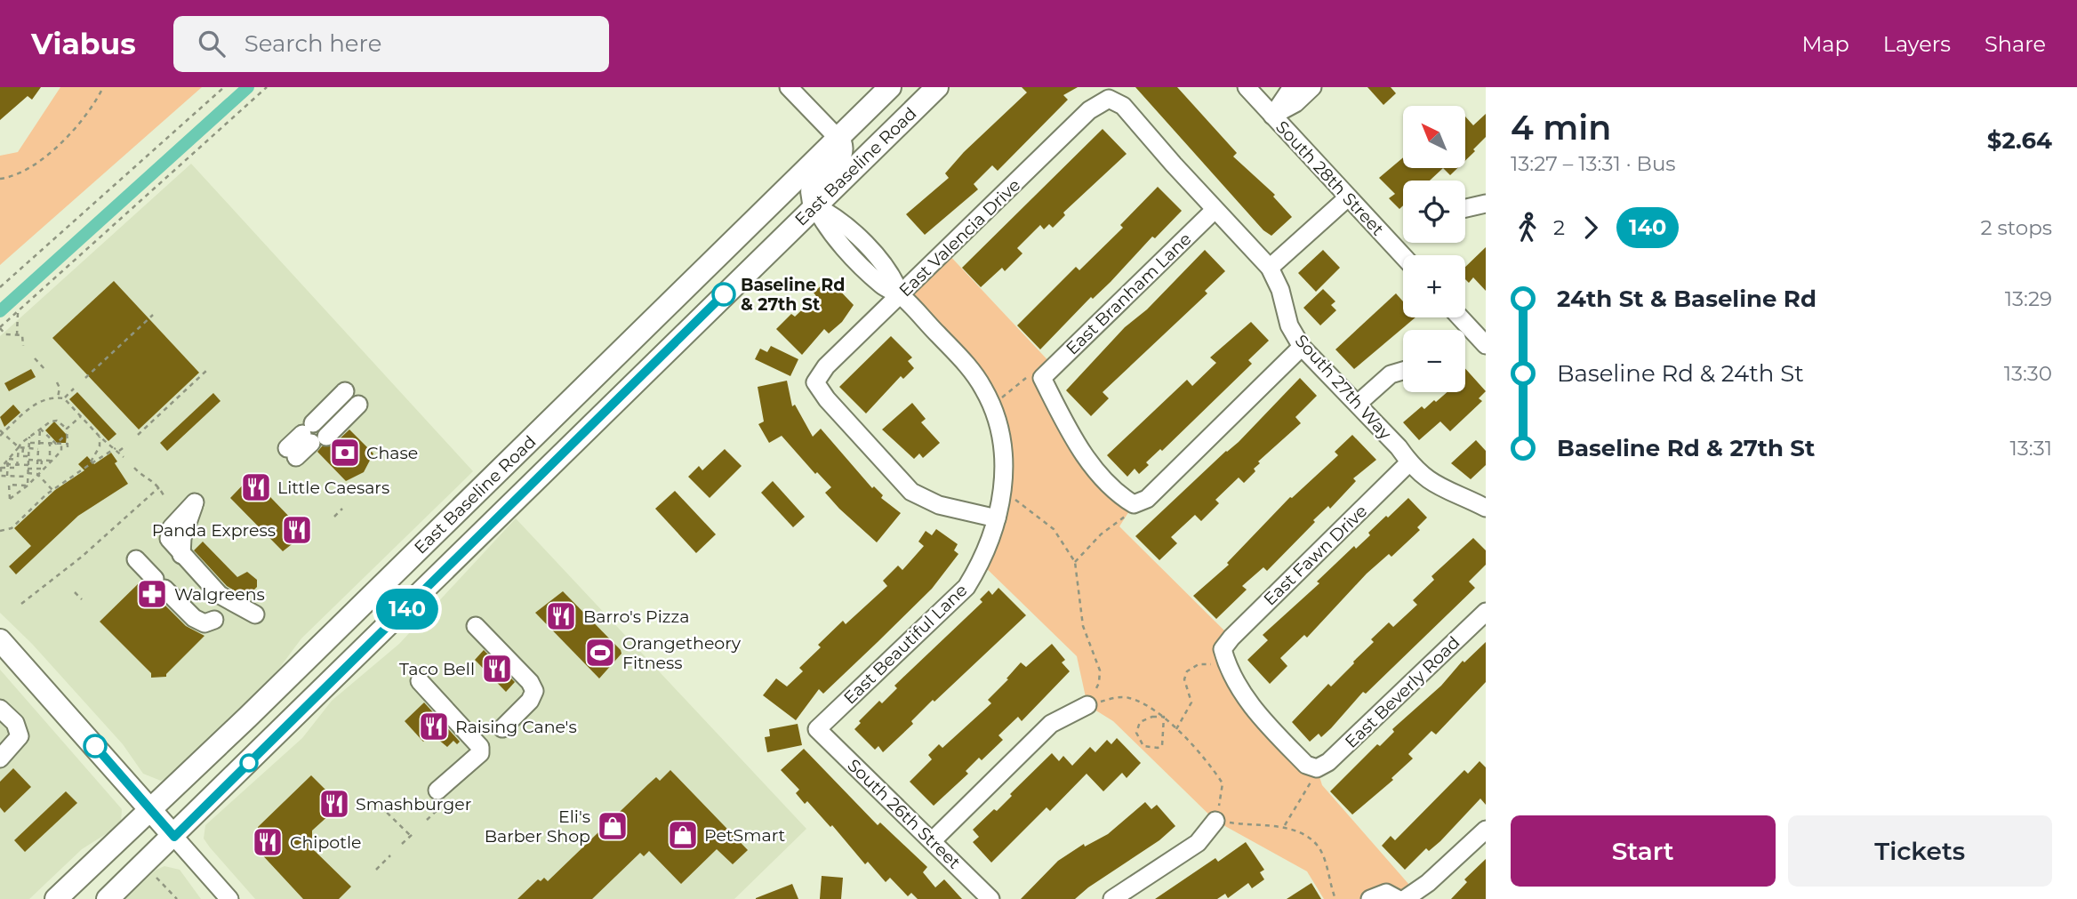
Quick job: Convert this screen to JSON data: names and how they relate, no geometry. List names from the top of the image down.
{
  "streets": {
    "main road": ["East Baseline Road"],
    "street": [
      "South 28th Street",
      "East Valencia Drive",
      "East Branham Lane",
      "South 27th Way",
      "East Fawn Drive",
      "East Beautiful Lane",
      "East Beverly Road",
      "South 26th Street"
    ]
  },
  "crossings": [
    ["East Baseline Road", "East Beautiful Lane"],
    ["East Valencia Drive", "South 27th Way"],
    ["East Valencia Drive", "East Beautiful Lane"],
    ["East Branham Lane", "South 27th Way"],
    ["South 27th Way", "East Fawn Drive"],
    ["East Beautiful Lane", "South 26th Street"]
  ],
  "places": {
    "other": ["Baseline Rd & 27th St"],
    "bank": ["Chase"],
    "restaurant": [
      "Little Caesars",
      "Panda Express",
      "Barro's Pizza",
      "Taco Bell",
      "Raising Cane's",
      "Smashburger",
      "Chipotle"
    ],
    "pharmacy": ["Walgreens"],
    "sports": ["Orangetheory Fitness"],
    "shop": ["Eli's Barber Shop", "PetSmart"]
  },
  "lines": ["bus line 140"],
  "north": "top left",
  "page": {
    "header": "Viabus",
    "search": "Search here",
    "nav": ["Map", "Layers", "Share"],
    "on_map": "140",
    "heading": ["4 min", "13:27 – 13:31 · Bus", "$2.64"],
    "map_buttons": ["+", "−"],
    "legs": ["2", "140", "2 stops"],
    "list": [
      {
        "name": "24th St & Baseline Rd",
        "value": "13:29"
      },
      {
        "name": "Baseline Rd & 24th St",
        "value": "13:30"
      },
      {
        "name": "Baseline Rd & 27th St",
        "value": "13:31"
      }
    ],
    "buttons": ["Start", "Tickets"]
  }
}
